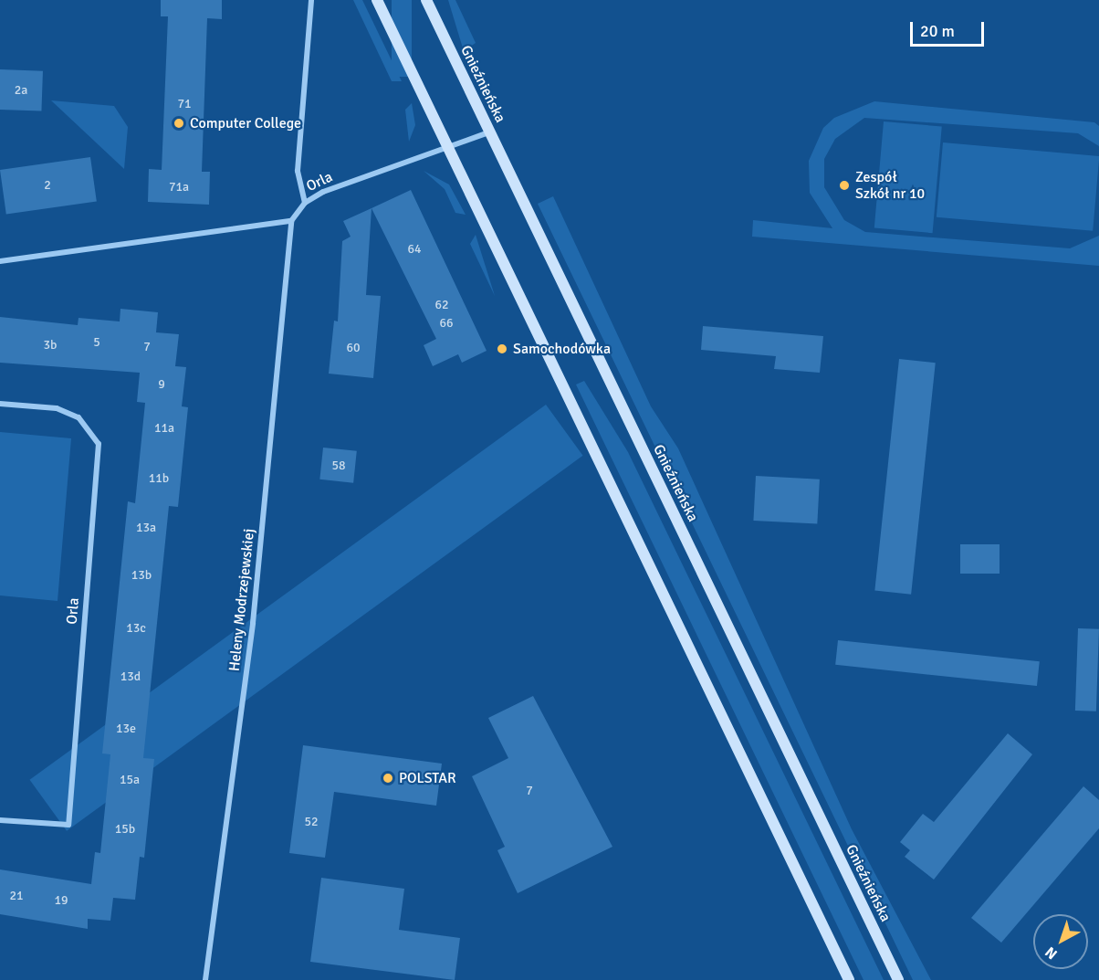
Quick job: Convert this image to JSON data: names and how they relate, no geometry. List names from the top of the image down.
{
  "streets": {
    "street": ["Gnieźnieńska", "Orla", "Heleny Modrzejewskiej"]
  },
  "crossings": [
    ["Gnieźnieńska", "Orla"],
    ["Orla", "Heleny Modrzejewskiej"]
  ],
  "places": [
    "Computer College",
    "Zespół Szkół nr 10",
    "Samochodówka",
    "POLSTAR"
  ],
  "house_numbers": [
    "2a",
    "71",
    "2",
    "71a",
    "64",
    "62",
    "66",
    "5",
    "3b",
    "7",
    "60",
    "9",
    "11a",
    "58",
    "11b",
    "13a",
    "13b",
    "13c",
    "13d",
    "13e",
    "15a",
    "7",
    "52",
    "15b",
    "21",
    "19"
  ],
  "scale_bar": "20 m",
  "north": "bottom left"
}
